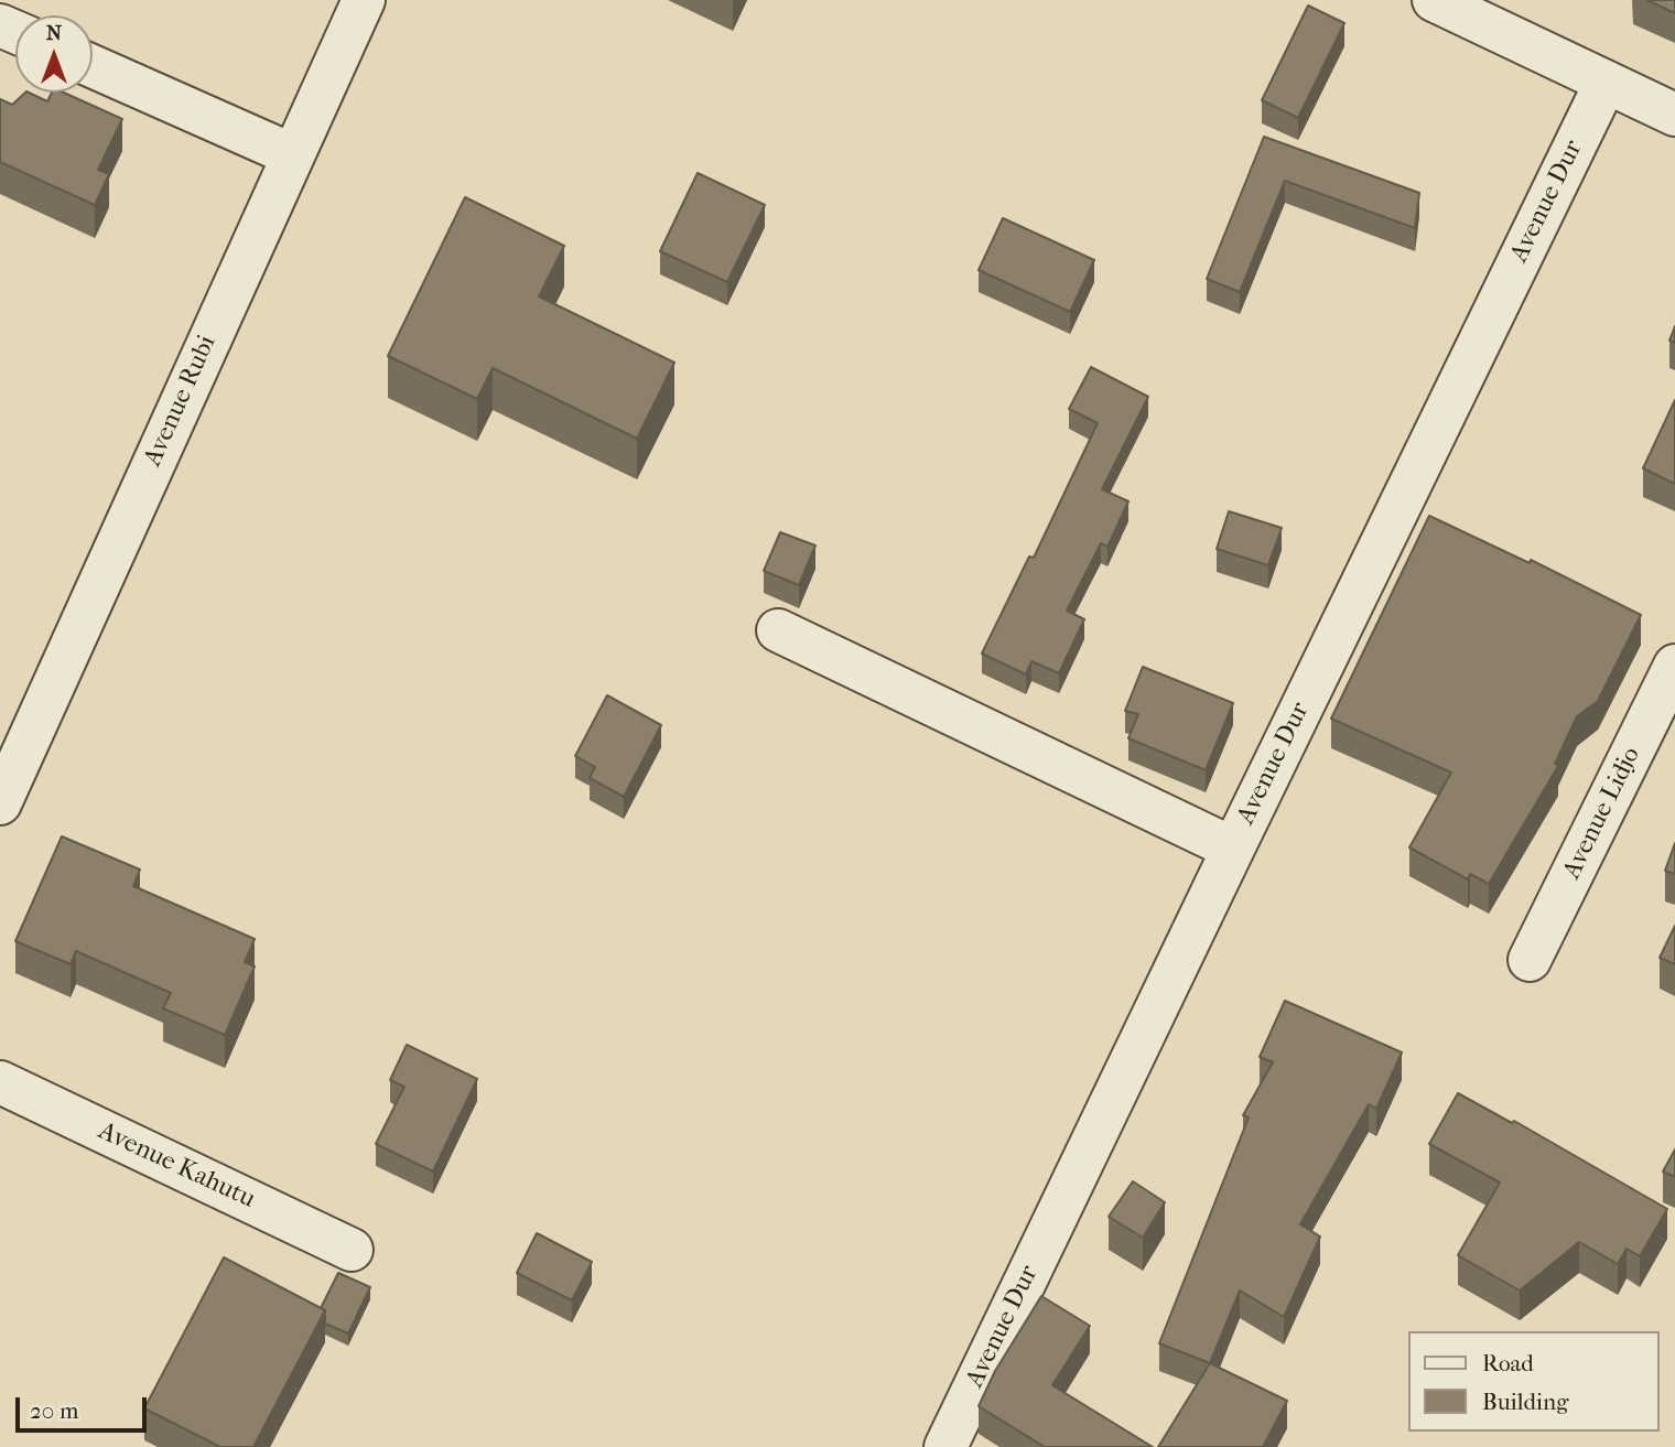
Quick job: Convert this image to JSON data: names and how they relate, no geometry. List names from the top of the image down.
{
  "streets": {
    "street": [
      "Avenue Dur",
      "Avenue Rubi",
      "Avenue Lidjo",
      "Avenue Kahutu"
    ]
  },
  "legend": ["Road", "Building"],
  "scale_bar": "20 m",
  "north": "top"
}
